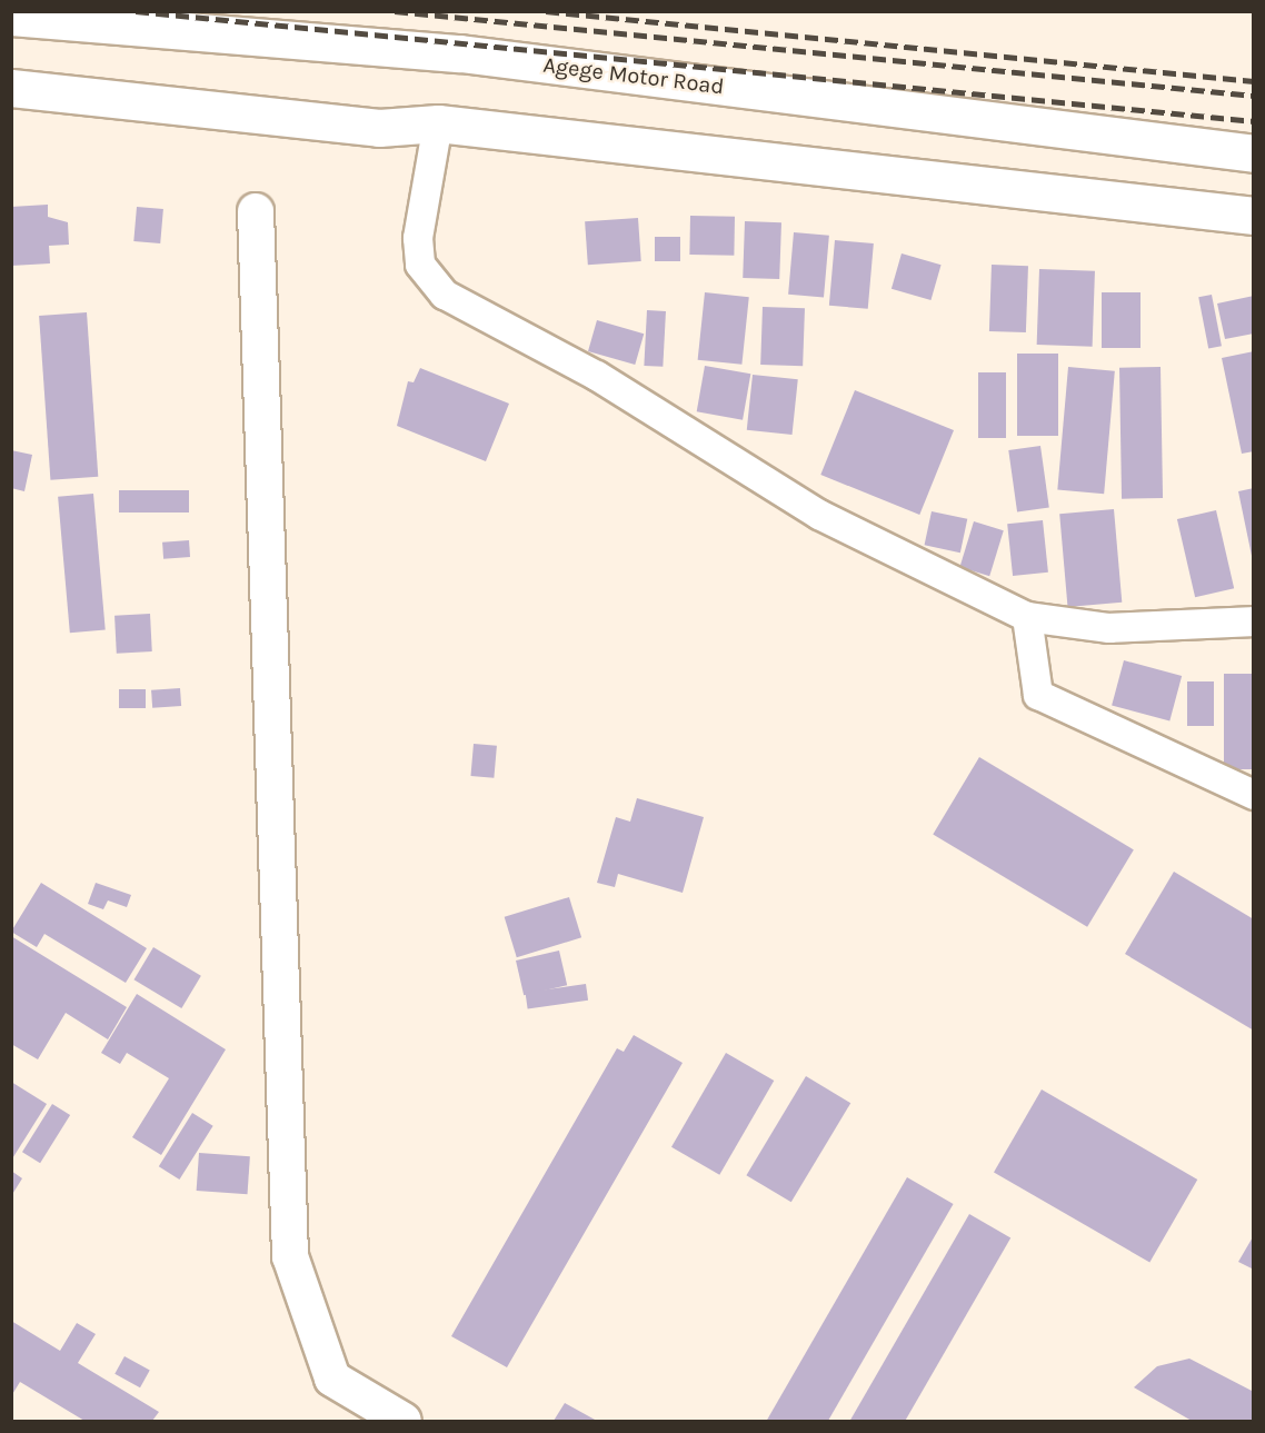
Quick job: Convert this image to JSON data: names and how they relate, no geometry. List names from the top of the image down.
{
  "streets": {
    "highway": ["Agege Motor Road"]
  }
}
